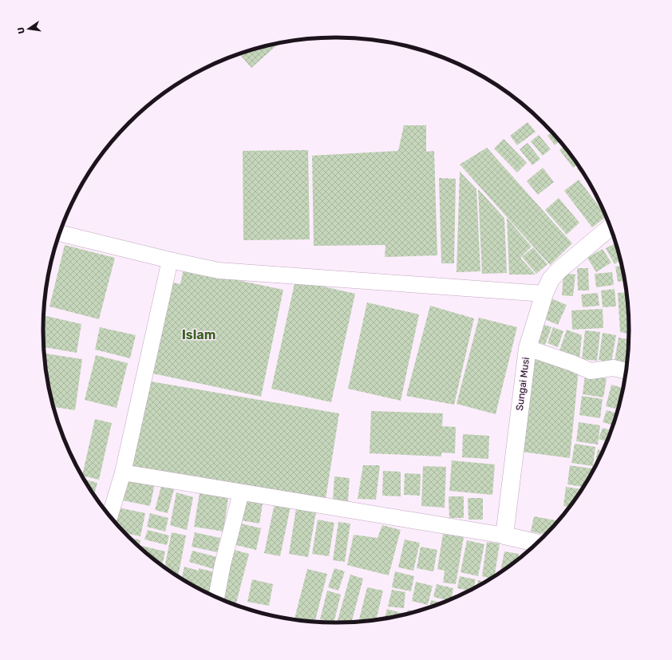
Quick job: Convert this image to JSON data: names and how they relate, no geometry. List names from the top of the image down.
{
  "streets": {
    "street": ["Sungai Musi"]
  },
  "districts": ["Islam"],
  "north": "left"
}
